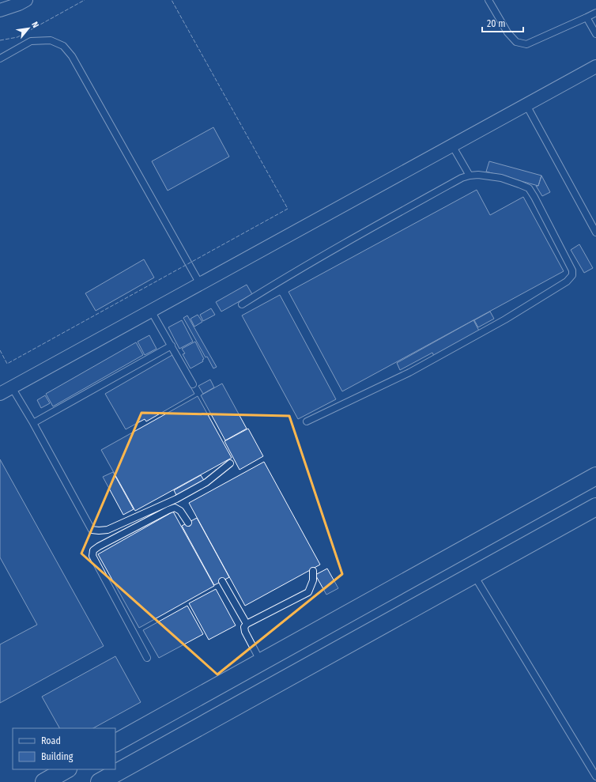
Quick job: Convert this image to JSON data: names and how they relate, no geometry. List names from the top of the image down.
{
  "legend": ["Road", "Building"],
  "scale_bar": "20 m",
  "north": "top right"
}
